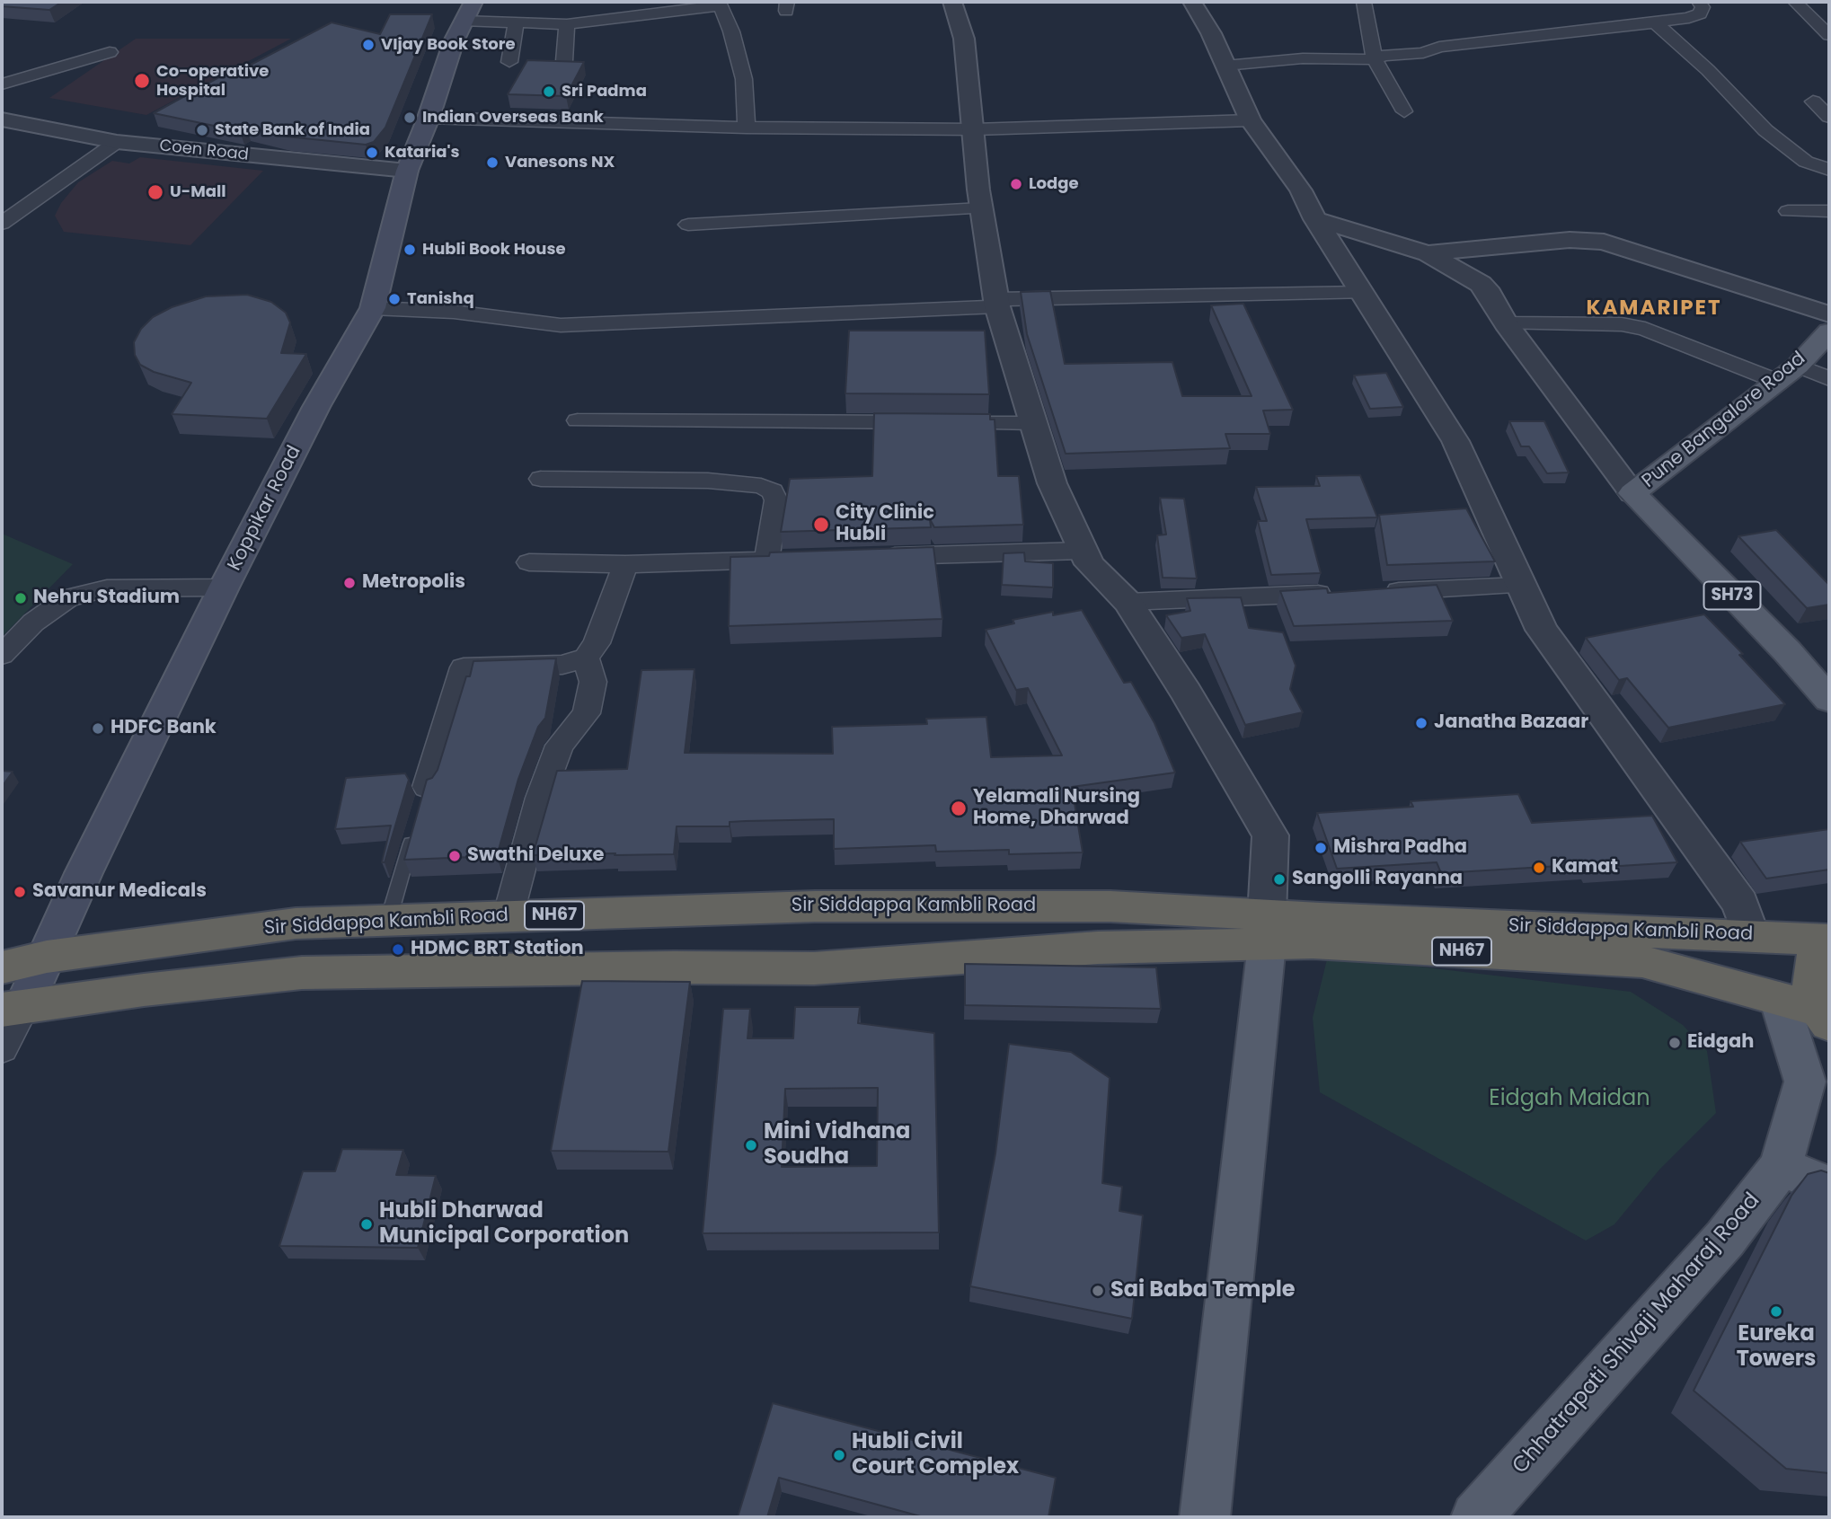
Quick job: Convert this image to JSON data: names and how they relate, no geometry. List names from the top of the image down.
{
  "streets": {
    "highway": ["Sir Siddappa Kambli Road", "NH67"],
    "main road": [
      "Pune Bangalore Road",
      "Koppikar Road",
      "SH73",
      "Chhatrapati Shivaji Maharaj Road"
    ],
    "street": ["Coen Road"]
  },
  "crossings": [
    ["Coen Road", "Koppikar Road"],
    ["Koppikar Road", "Sir Siddappa Kambli Road"],
    ["Koppikar Road", "NH67"],
    ["Sir Siddappa Kambli Road", "NH67"],
    ["NH67", "Chhatrapati Shivaji Maharaj Road"]
  ],
  "districts": ["KAMARIPET"],
  "parks": ["Eidgah Maidan"],
  "places": [
    "VIjay Book Store",
    "Co-operative Hospital",
    "Sri Padma",
    "Indian Overseas Bank",
    "State Bank of India",
    "Kataria's",
    "Vanesons NX",
    "Lodge",
    "U-Mall",
    "Hubli Book House",
    "Tanishq",
    "City Clinic Hubli",
    "Metropolis",
    "Nehru Stadium",
    "Janatha Bazaar",
    "HDFC Bank",
    "Yelamali Nursing Home, Dharwad",
    "Mishra Padha",
    "Swathi Deluxe",
    "Kamat",
    "Sangolli Rayanna",
    "Savanur Medicals",
    "HDMC BRT Station",
    "Eidgah",
    "Mini Vidhana Soudha",
    "Hubli Dharwad Municipal Corporation",
    "Sai Baba Temple",
    "Eureka Towers",
    "Hubli Civil Court Complex"
  ]
}
